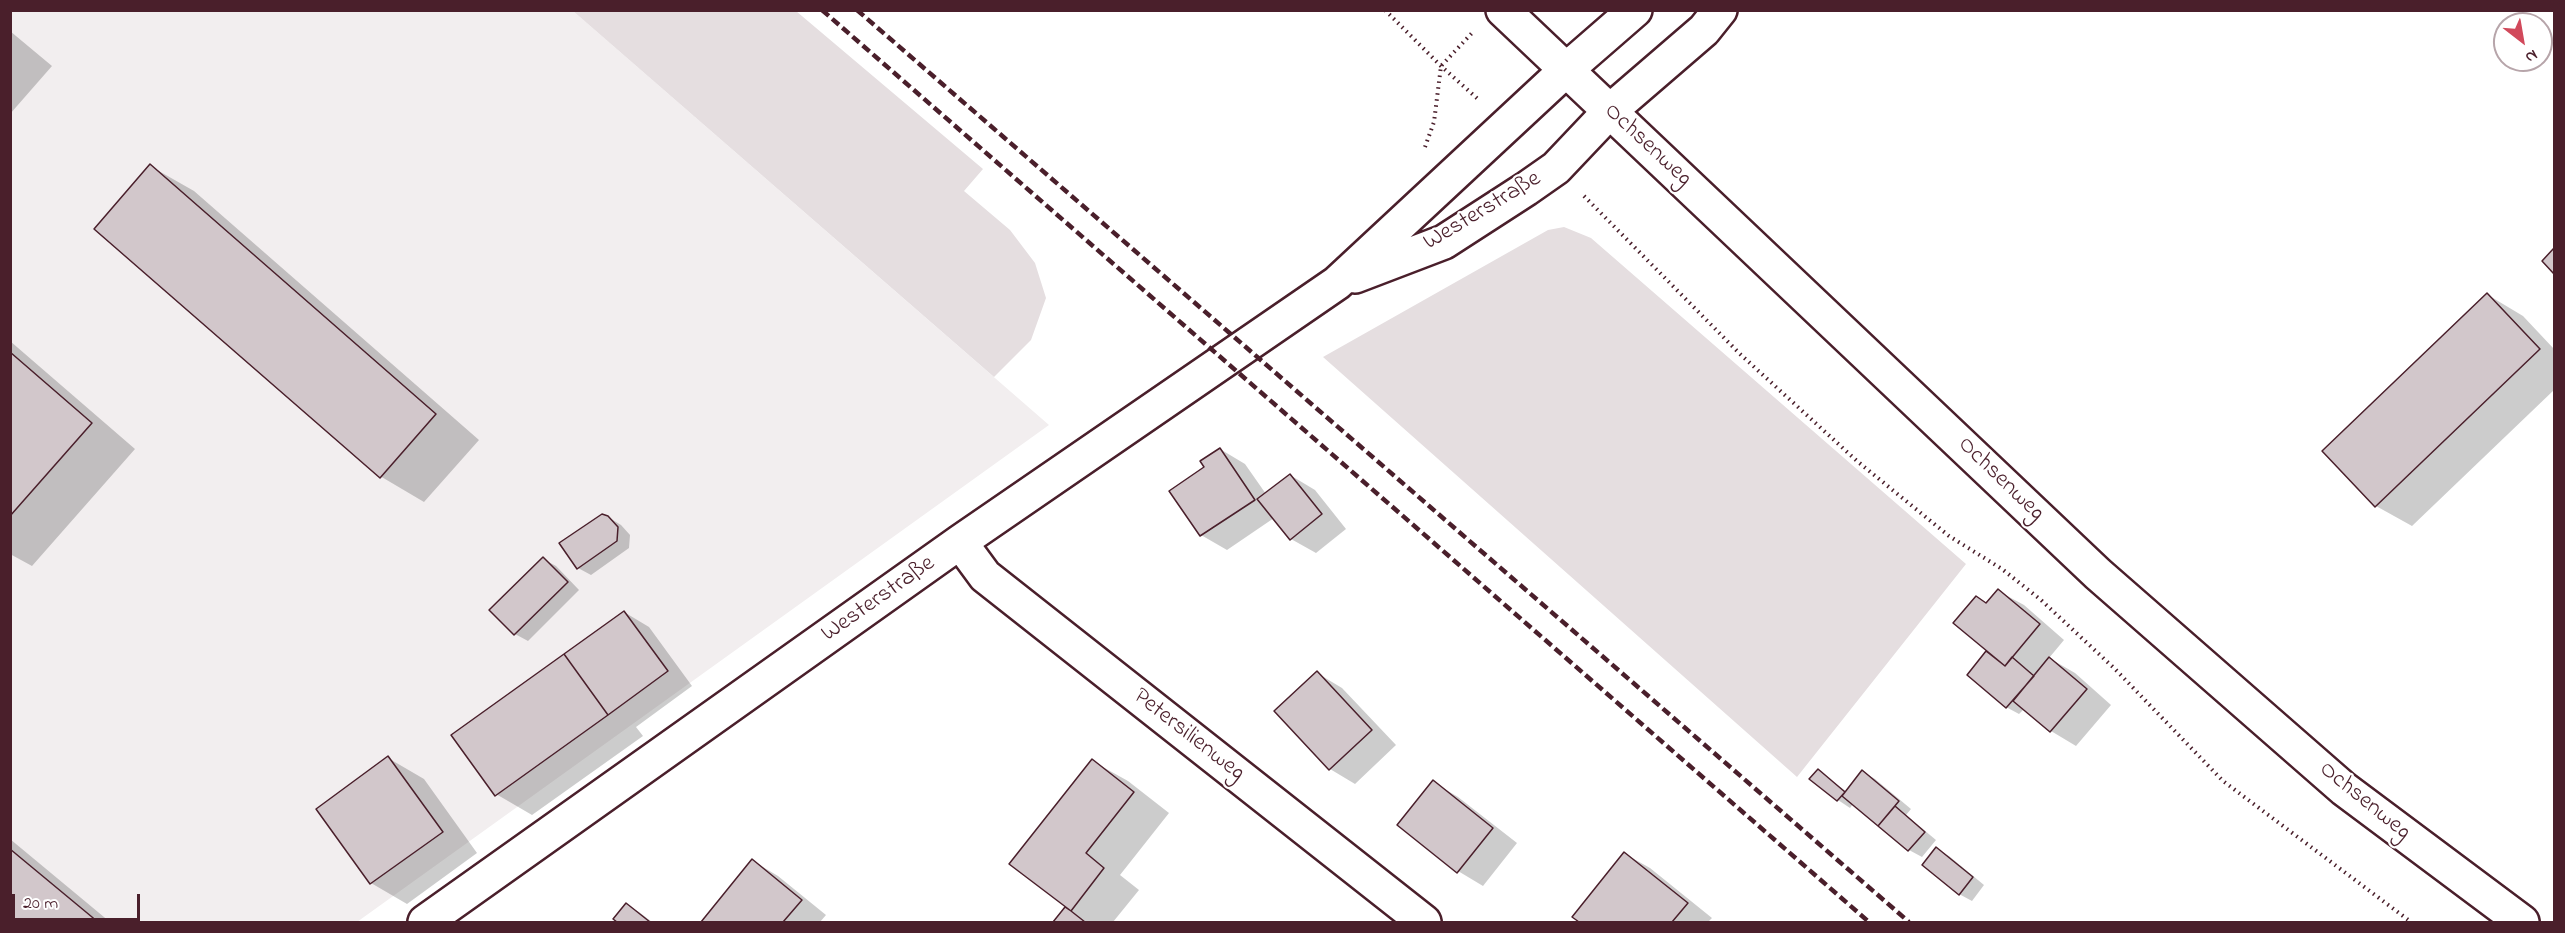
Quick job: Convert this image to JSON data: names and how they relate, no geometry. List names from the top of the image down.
{
  "streets": {
    "street": ["Ochsenweg", "Westerstraße", "Petersilienweg"]
  },
  "crossings": [
    ["Ochsenweg", "Westerstraße"],
    ["Westerstraße", "Petersilienweg"]
  ],
  "scale_bar": "20 m",
  "north": "bottom right"
}
